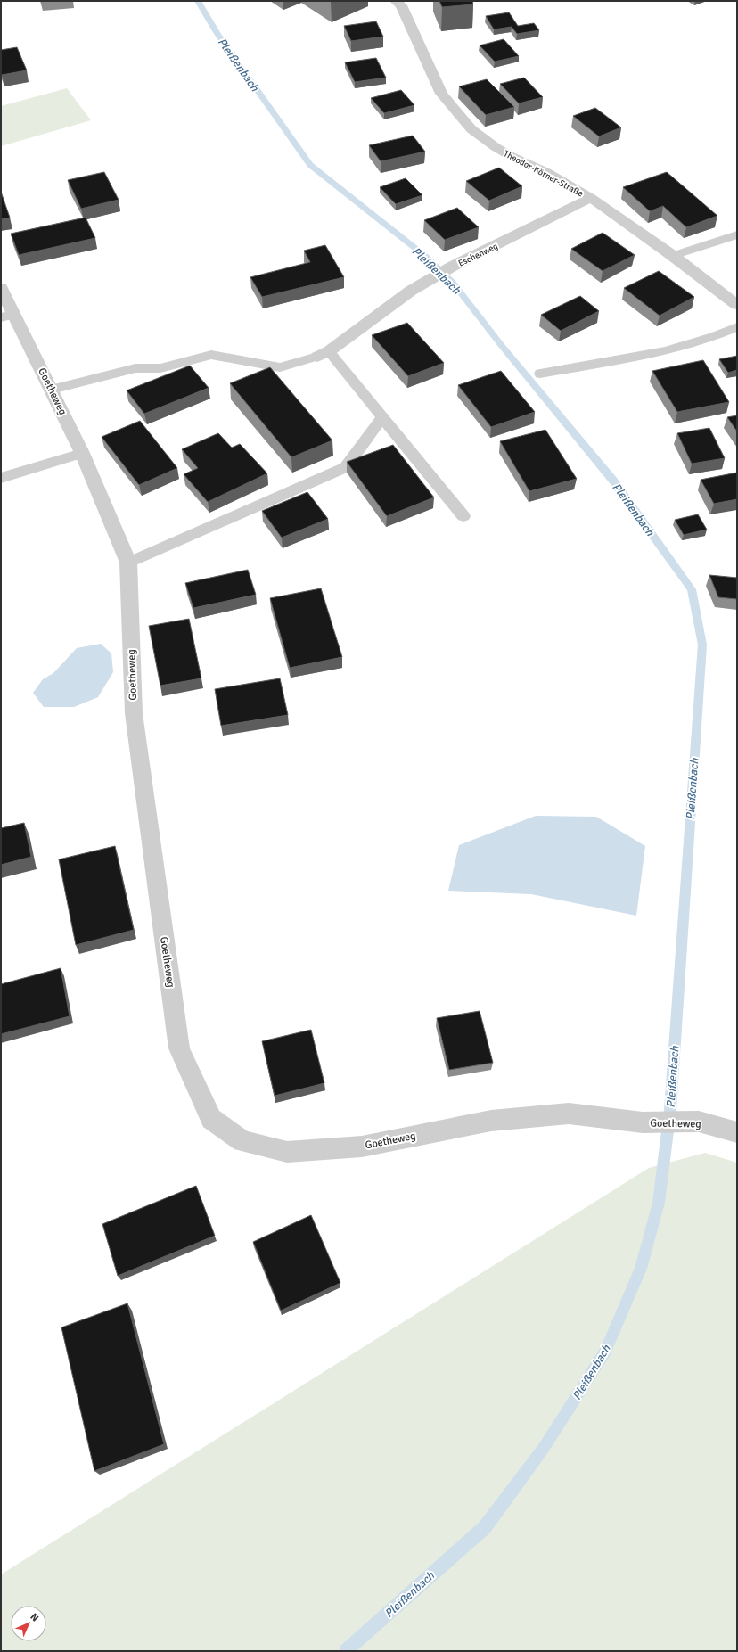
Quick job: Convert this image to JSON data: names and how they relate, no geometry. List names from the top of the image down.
{
  "streets": {
    "street": ["Theodor-Körner-Straße", "Eschenweg", "Goetheweg"]
  },
  "crossings": [
    ["Theodor-Körner-Straße", "Eschenweg"]
  ],
  "water": ["Pleißenbach"],
  "north": "top right"
}
